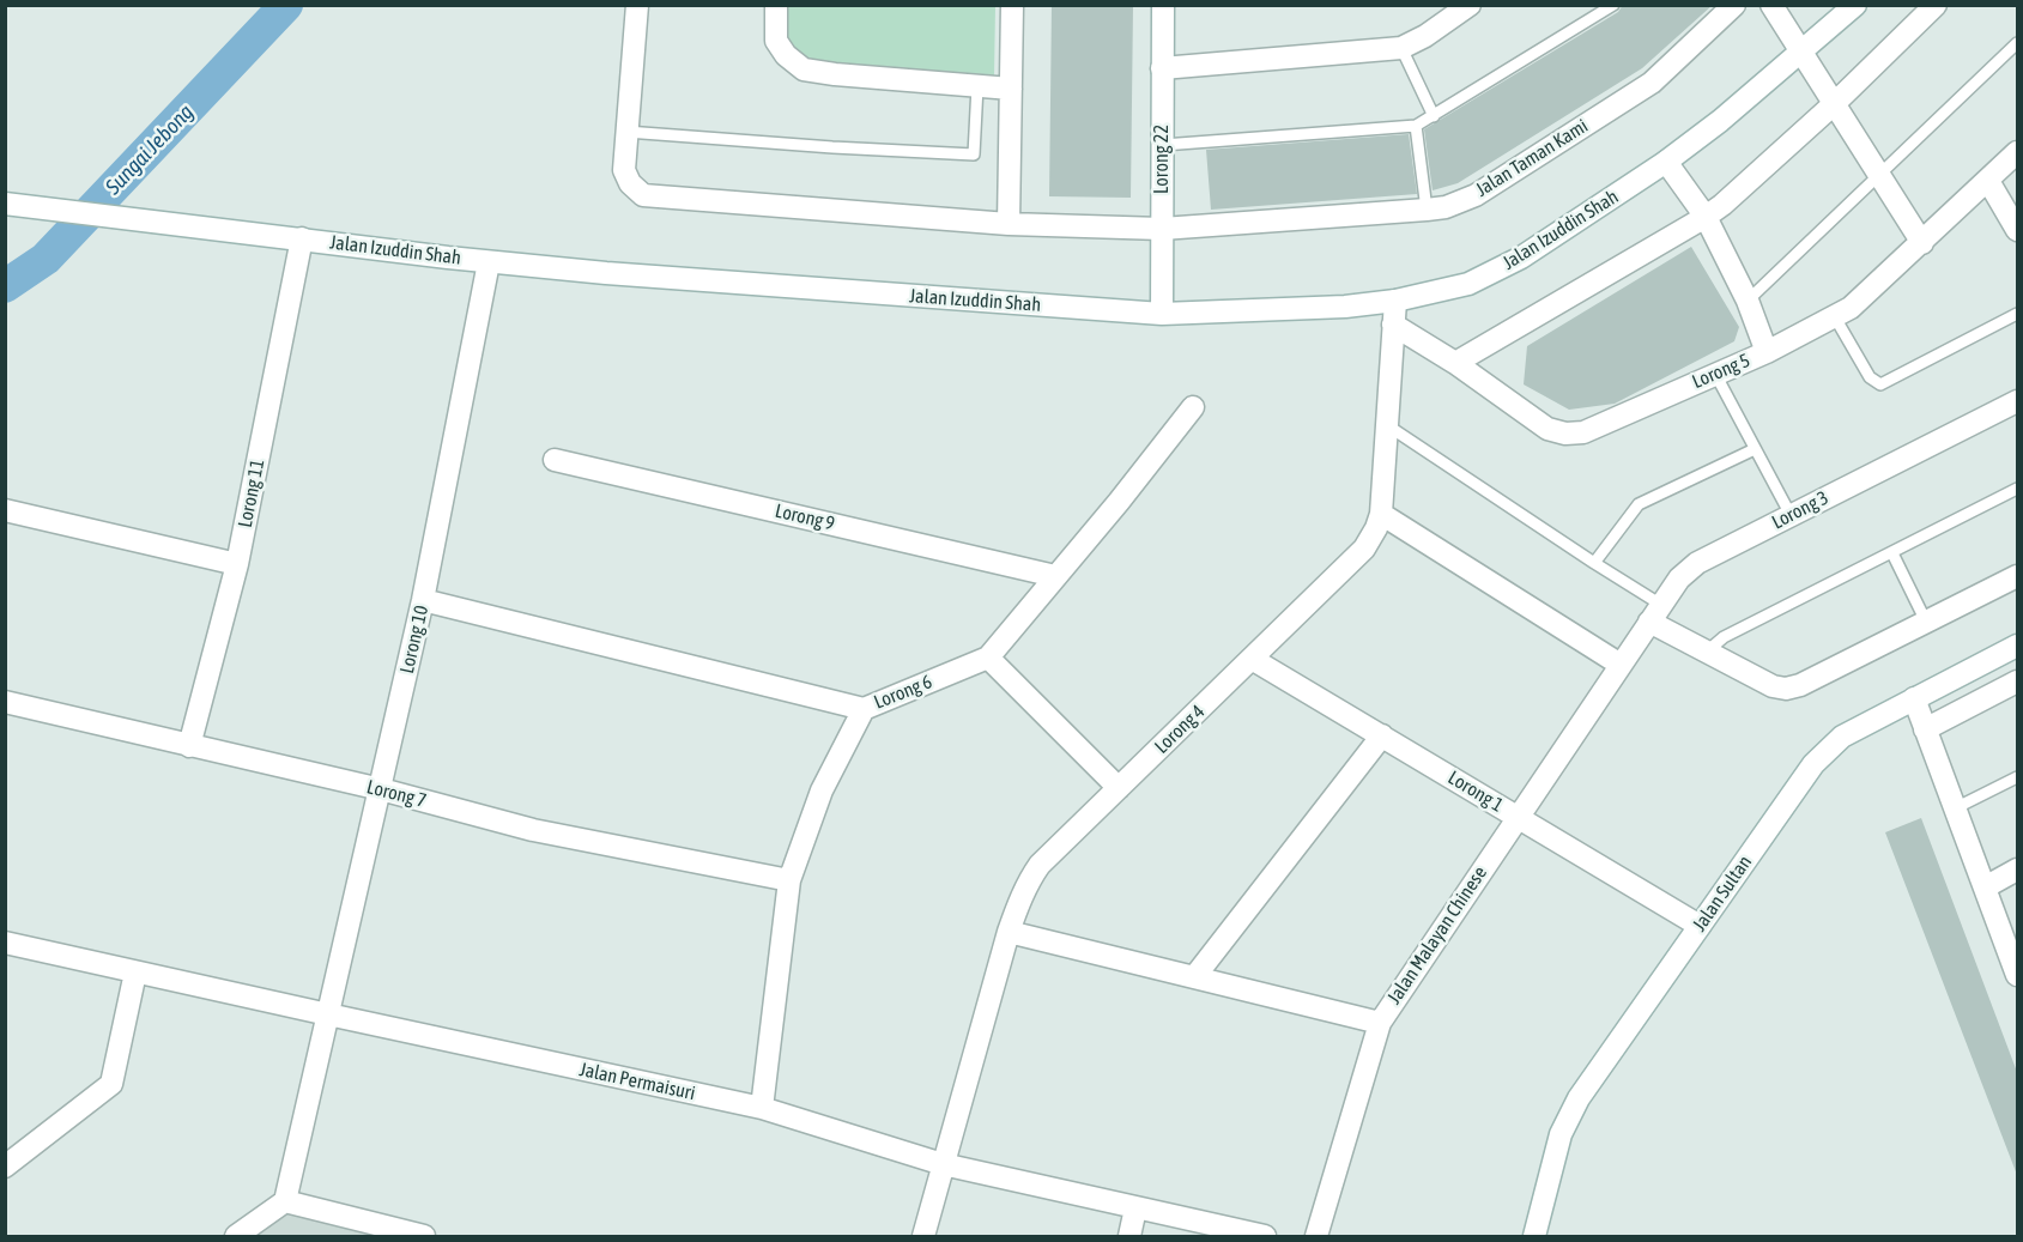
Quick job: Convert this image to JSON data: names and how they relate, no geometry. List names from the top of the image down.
{
  "streets": {
    "street": [
      "Jalan Taman Kami",
      "Lorong 22",
      "Jalan Izuddin Shah",
      "Lorong 5",
      "Lorong 11",
      "Lorong 3",
      "Lorong 9",
      "Lorong 10",
      "Lorong 6",
      "Lorong 4",
      "Lorong 1",
      "Lorong 7",
      "Jalan Sultan",
      "Jalan Malayan Chinese",
      "Jalan Permaisuri"
    ]
  },
  "crossings": [
    ["Jalan Taman Kami", "Lorong 22"],
    ["Lorong 22", "Jalan Izuddin Shah"],
    ["Jalan Izuddin Shah", "Lorong 11"],
    ["Jalan Izuddin Shah", "Lorong 10"],
    ["Jalan Izuddin Shah", "Lorong 4"],
    ["Lorong 5", "Lorong 4"],
    ["Lorong 11", "Lorong 7"],
    ["Lorong 3", "Jalan Malayan Chinese"],
    ["Lorong 9", "Lorong 6"],
    ["Lorong 10", "Lorong 7"],
    ["Lorong 10", "Jalan Permaisuri"],
    ["Lorong 6", "Lorong 7"],
    ["Lorong 6", "Jalan Permaisuri"],
    ["Lorong 4", "Lorong 1"],
    ["Lorong 4", "Jalan Permaisuri"],
    ["Lorong 1", "Jalan Sultan"],
    ["Lorong 1", "Jalan Malayan Chinese"]
  ],
  "water": ["Sungai Jebong"]
}
